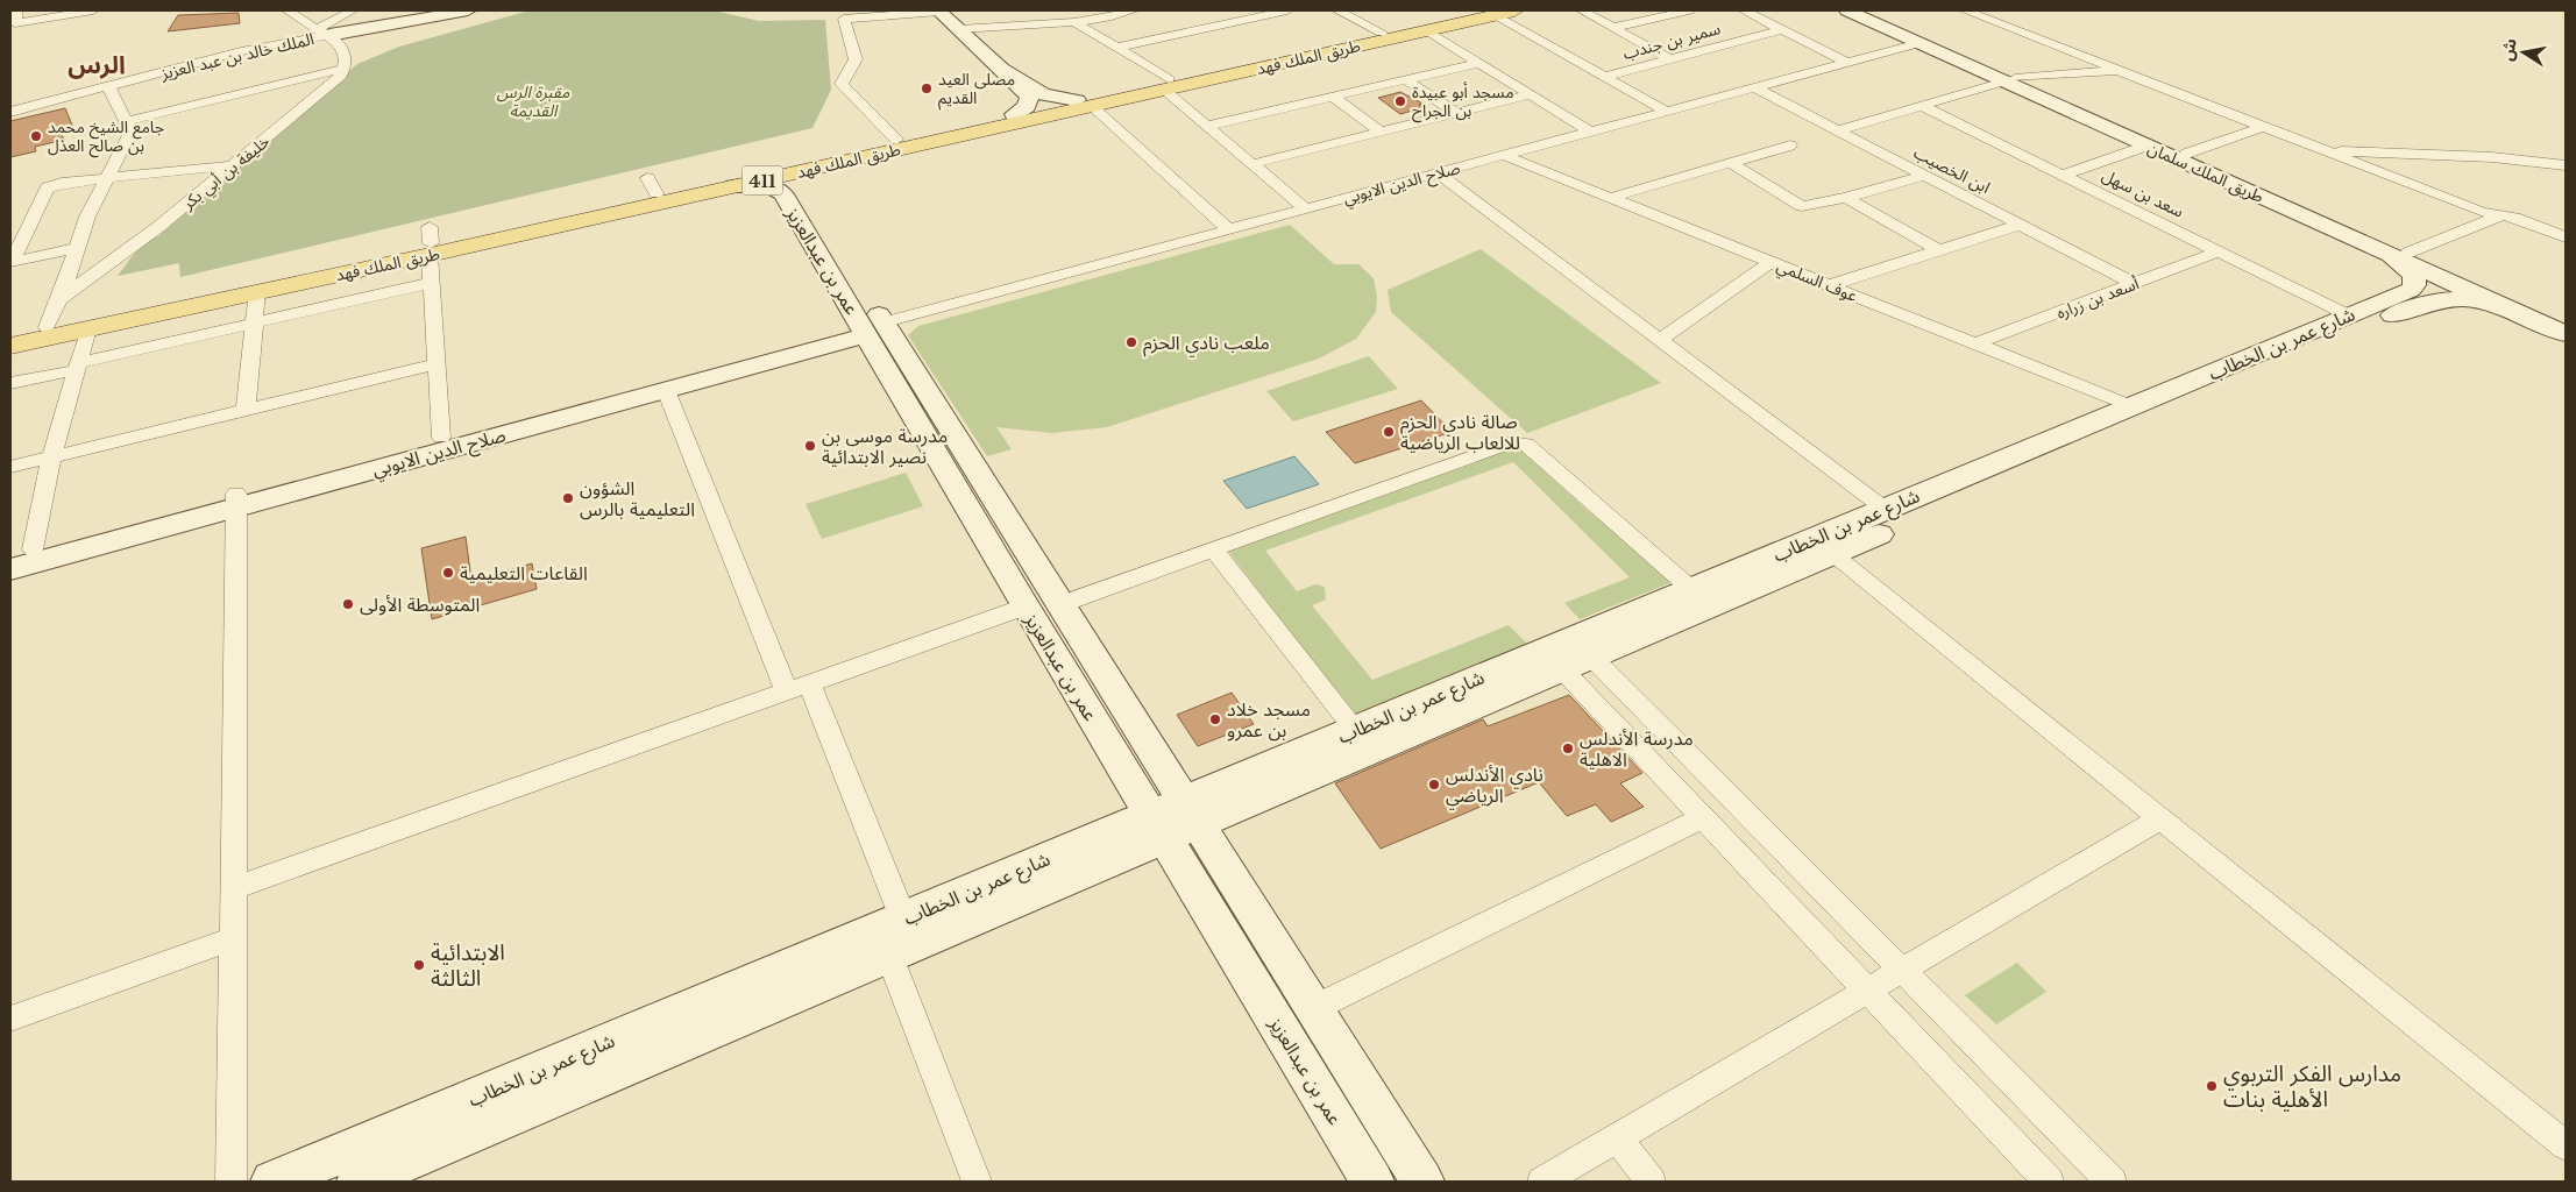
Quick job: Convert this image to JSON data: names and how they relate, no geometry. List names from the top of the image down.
{
  "streets": {
    "main road": ["طريق الملك فهد", "411"],
    "street": [
      "سمير بن جندب",
      "الملك خالد بن عبد العزيز",
      "ابن الخصيب",
      "خليفة بن أبي بكر",
      "طريق الملك سلمان",
      "صلاح الدين الايوبي",
      "سعد بن سهل",
      "عمر بن عبدالعزيز",
      "عوف السلمي",
      "أسعد بن زراره",
      "شارع عمر بن الخطاب"
    ]
  },
  "crossings": [
    ["طريق الملك فهد", "خليفة بن أبي بكر"],
    ["طريق الملك فهد", "عمر بن عبدالعزيز"],
    ["ابن الخصيب", "صلاح الدين الايوبي"],
    ["ابن الخصيب", "أسعد بن زراره"],
    ["طريق الملك سلمان", "صلاح الدين الايوبي"],
    ["طريق الملك سلمان", "شارع عمر بن الخطاب"],
    ["صلاح الدين الايوبي", "عمر بن عبدالعزيز"],
    ["صلاح الدين الايوبي", "عوف السلمي"],
    ["سعد بن سهل", "أسعد بن زراره"],
    ["سعد بن سهل", "شارع عمر بن الخطاب"],
    ["عمر بن عبدالعزيز", "شارع عمر بن الخطاب"],
    ["عوف السلمي", "أسعد بن زراره"],
    ["عوف السلمي", "شارع عمر بن الخطاب"]
  ],
  "districts": ["الرس"],
  "parks": ["مقبرة الرس القديمة"],
  "places": [
    "مصلى العيد القديم",
    "مسجد أبو عبيدة بن الجراح",
    "جامع الشيخ محمد بن صالح العذل",
    "ملعب نادي الحزم",
    "صالة نادي الحزم للالعاب الرياضية",
    "مدرسة موسى بن نصير الابتدائية",
    "الشؤون التعليمية بالرس",
    "القاعات التعليمية",
    "المتوسطة الأولى",
    "مسجد خلاد بن عمرو",
    "مدرسة الأندلس الاهلية",
    "نادي الأندلس الرياضي",
    "الابتدائية الثالثة",
    "مدارس الفكر التربوي الأهلية بنات"
  ],
  "north": "left"
}
